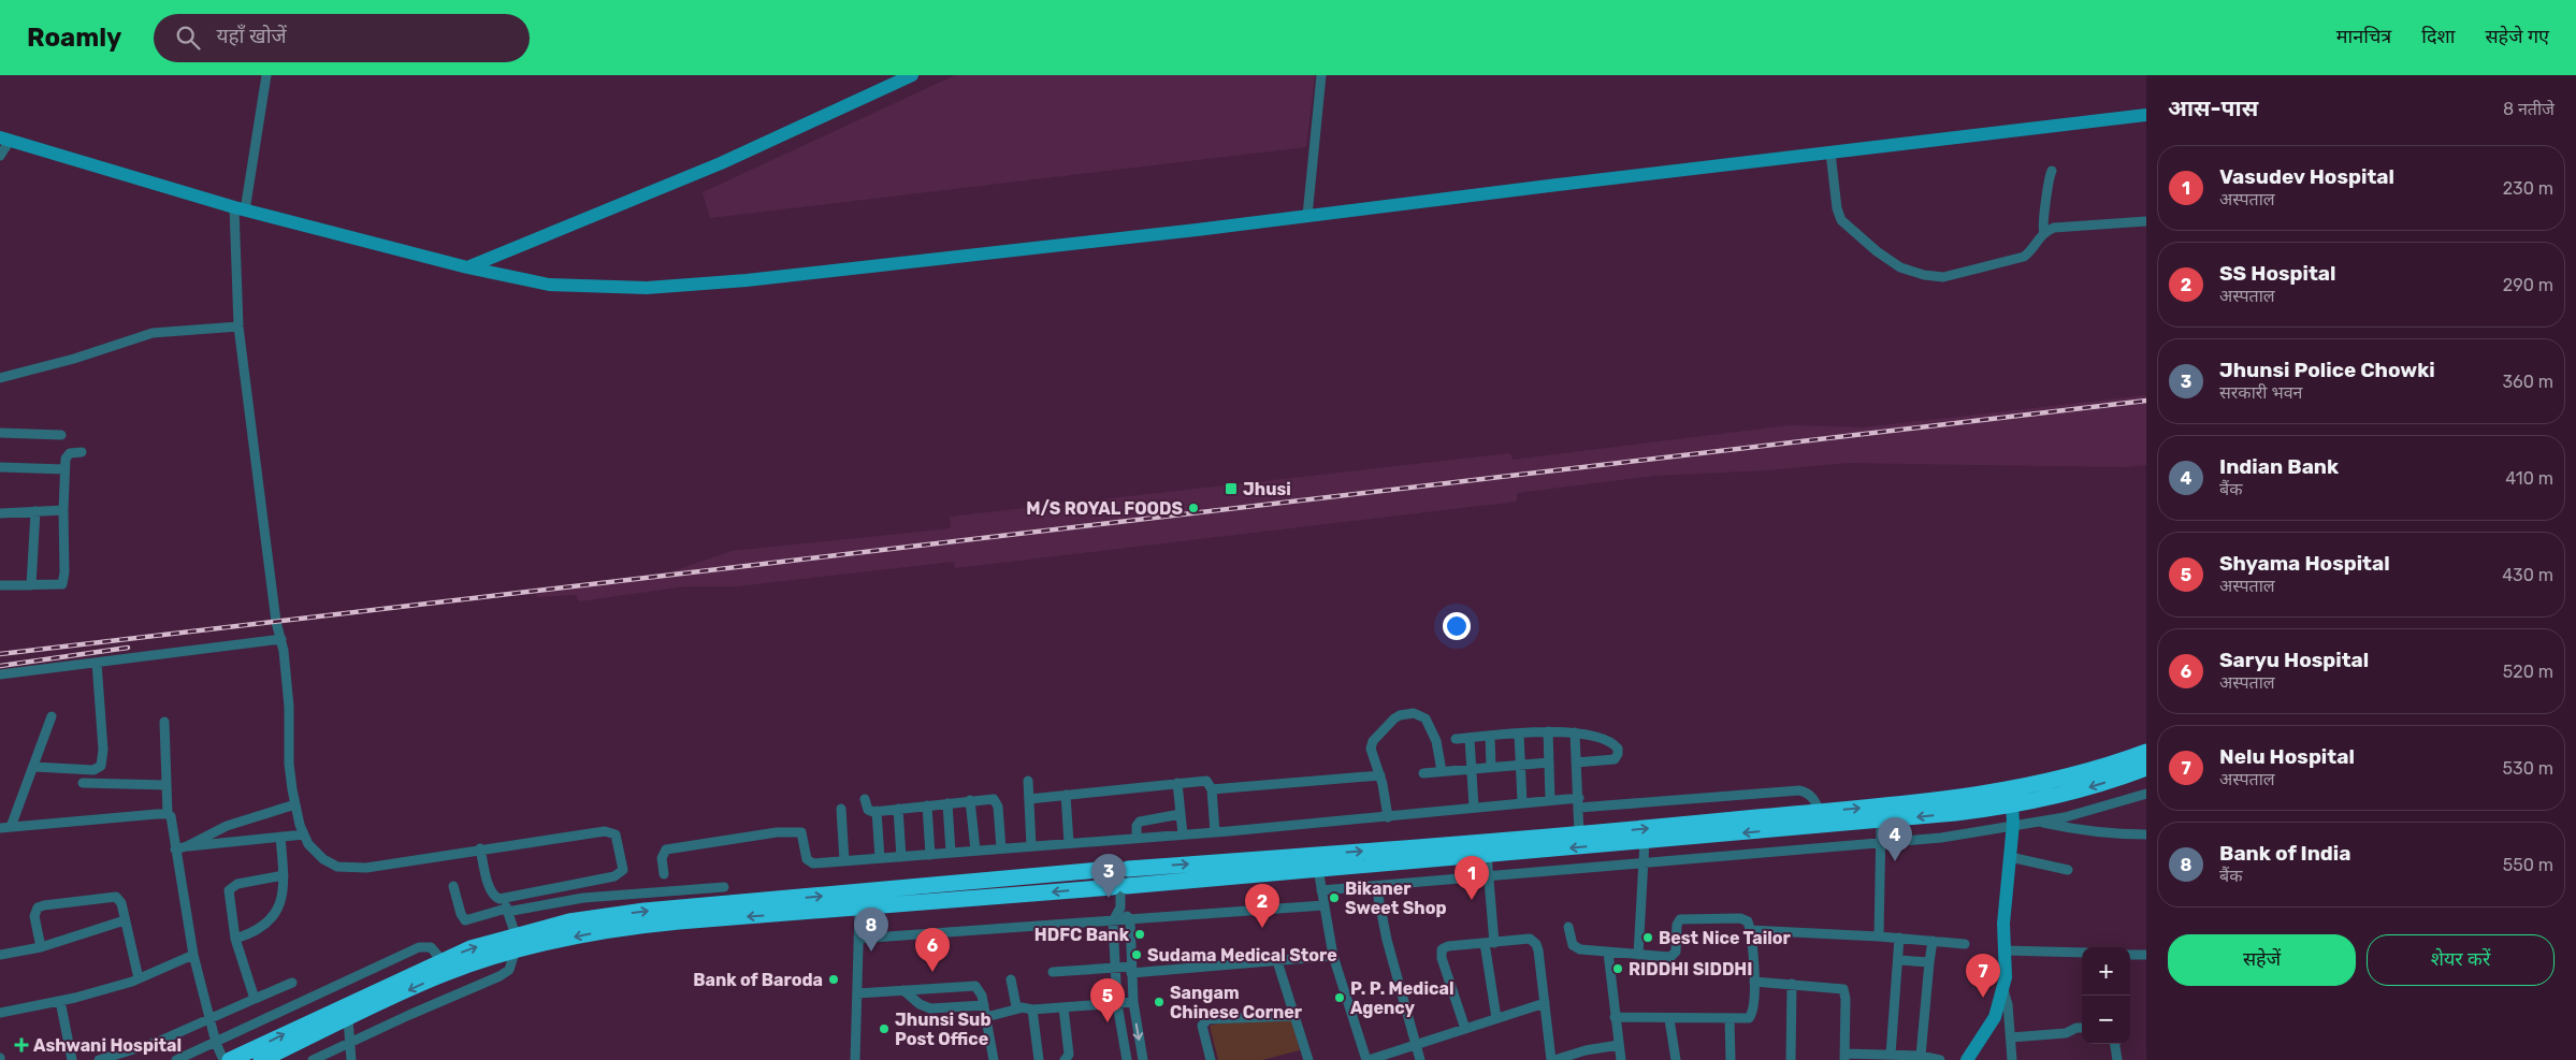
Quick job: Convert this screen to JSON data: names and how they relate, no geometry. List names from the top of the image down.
{
  "places": {
    "transit": ["Jhusi"],
    "other": [
      "M/S ROYAL FOODS",
      "Bikaner Sweet Shop",
      "HDFC Bank",
      "Best Nice Tailor",
      "Sudama Medical Store",
      "RIDDHI SIDDHI",
      "Bank of Baroda",
      "P. P. Medical Agency",
      "Sangam Chinese Corner",
      "Jhunsi Sub Post Office"
    ],
    "health": ["Ashwani Hospital"]
  },
  "page": {
    "header": "Roamly",
    "search": "यहाँ खोजें",
    "nav": ["मानचित्र", "दिशा", "सहेजे गए"],
    "heading": ["आस-पास", "8 नतीजे"],
    "list": [
      {
        "mark": "1",
        "name": "Vasudev Hospital",
        "note": "अस्पताल",
        "value": "230 m"
      },
      {
        "mark": "2",
        "name": "SS Hospital",
        "note": "अस्पताल",
        "value": "290 m"
      },
      {
        "mark": "3",
        "name": "Jhunsi Police Chowki",
        "note": "सरकारी भवन",
        "value": "360 m"
      },
      {
        "mark": "4",
        "name": "Indian Bank",
        "note": "बैंक",
        "value": "410 m"
      },
      {
        "mark": "5",
        "name": "Shyama Hospital",
        "note": "अस्पताल",
        "value": "430 m"
      },
      {
        "mark": "6",
        "name": "Saryu Hospital",
        "note": "अस्पताल",
        "value": "520 m"
      },
      {
        "mark": "7",
        "name": "Nelu Hospital",
        "note": "अस्पताल",
        "value": "530 m"
      },
      {
        "mark": "8",
        "name": "Bank of India",
        "note": "बैंक",
        "value": "550 m"
      }
    ],
    "pins": [
      "4",
      "3",
      "1",
      "2",
      "8",
      "6",
      "7",
      "5"
    ],
    "buttons": ["सहेजें", "शेयर करें"],
    "map_buttons": ["+", "−"]
  }
}
